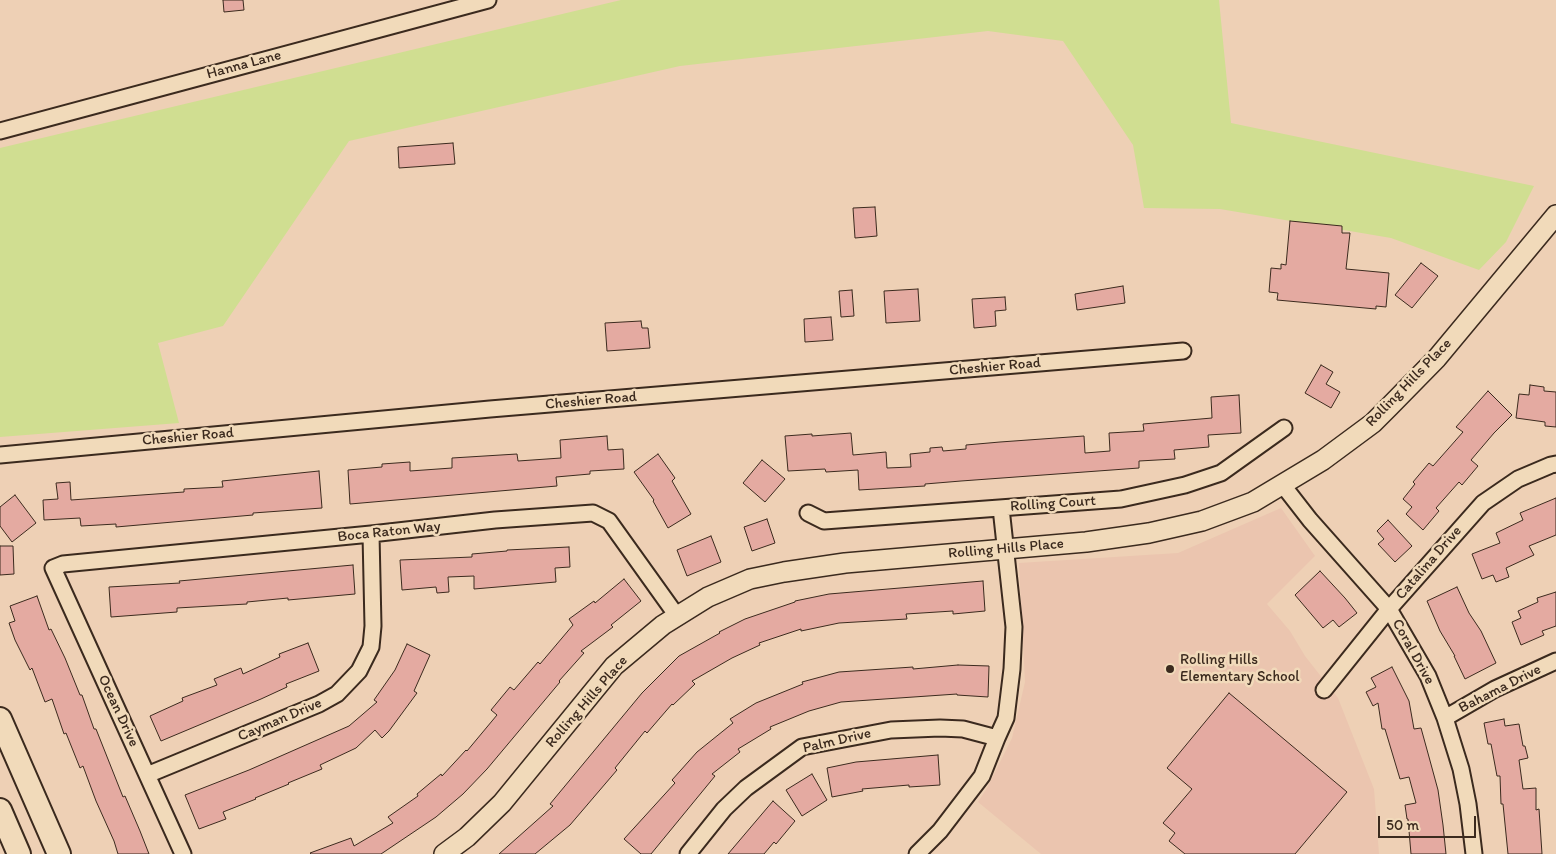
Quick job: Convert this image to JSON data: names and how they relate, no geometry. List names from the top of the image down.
{
  "streets": {
    "street": [
      "Hanna Lane",
      "Cheshier Road",
      "Rolling Hills Place",
      "Rolling Court",
      "Boca Raton Way",
      "Catalina Drive",
      "Coral Drive",
      "Bahama Drive",
      "Ocean Drive",
      "Cayman Drive",
      "Palm Drive"
    ]
  },
  "crossings": [
    ["Rolling Hills Place", "Boca Raton Way"],
    ["Rolling Hills Place", "Coral Drive"],
    ["Boca Raton Way", "Ocean Drive"],
    ["Boca Raton Way", "Cayman Drive"],
    ["Catalina Drive", "Coral Drive"],
    ["Coral Drive", "Bahama Drive"],
    ["Ocean Drive", "Cayman Drive"]
  ],
  "places": ["Rolling Hills Elementary School"],
  "scale_bar": "50 m"
}
